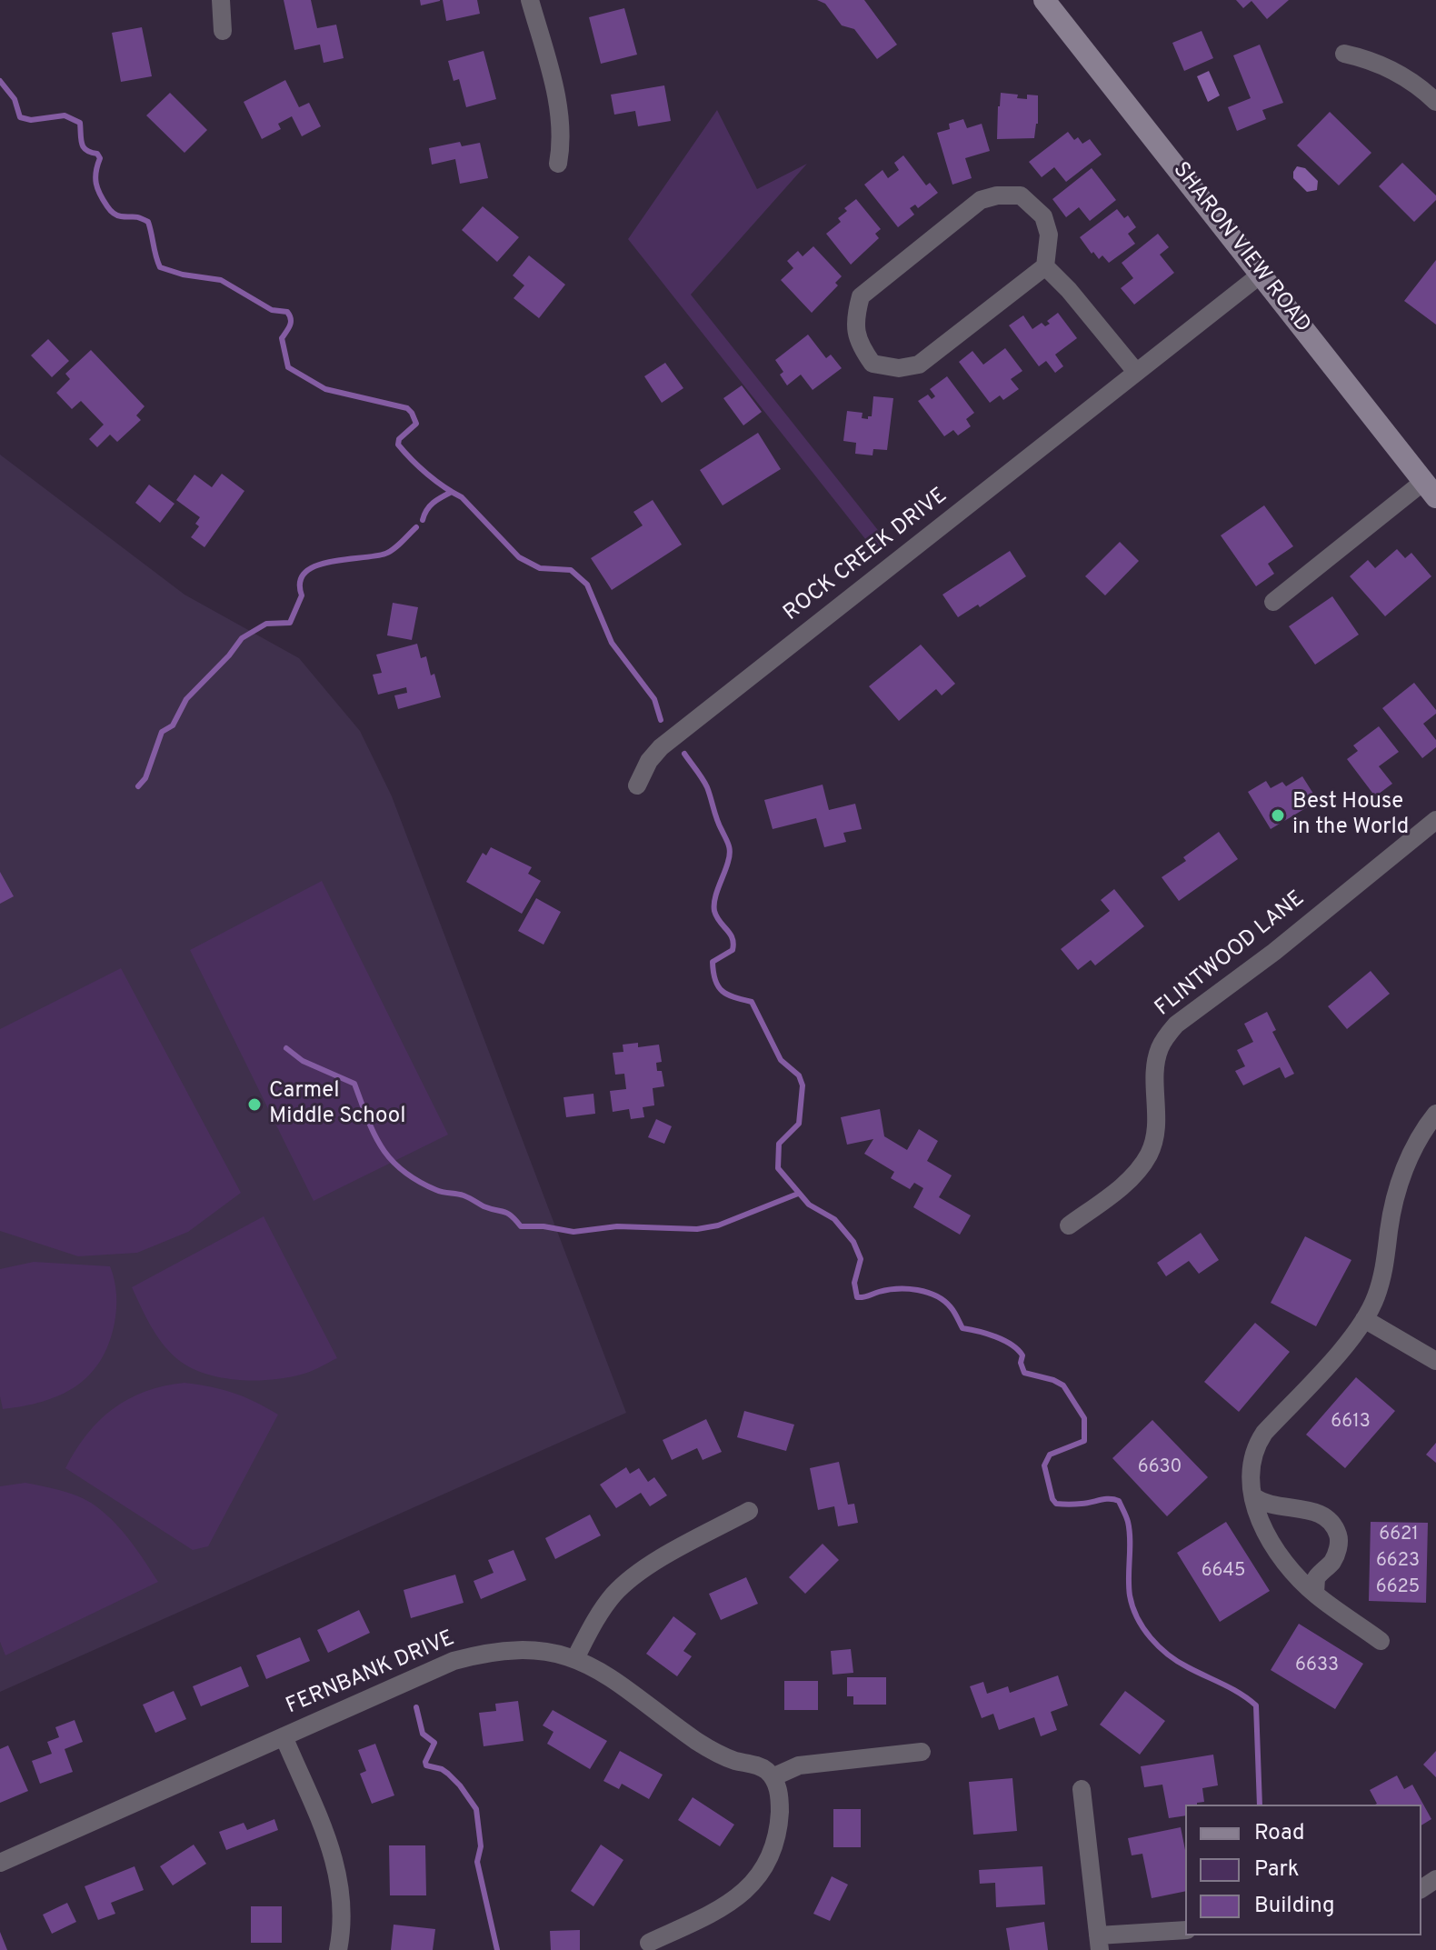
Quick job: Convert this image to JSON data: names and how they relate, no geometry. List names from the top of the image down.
{
  "streets": {
    "street": [
      "SHARON VIEW ROAD",
      "ROCK CREEK DRIVE",
      "FLINTWOOD LANE",
      "FERNBANK DRIVE"
    ]
  },
  "crossings": [
    ["SHARON VIEW ROAD", "ROCK CREEK DRIVE"]
  ],
  "places": ["Best House in the World", "Carmel Middle School"],
  "house_numbers": [
    "6613",
    "6630",
    "6621",
    "6623",
    "6645",
    "6625",
    "6633"
  ],
  "legend": ["Road", "Park", "Building"]
}
